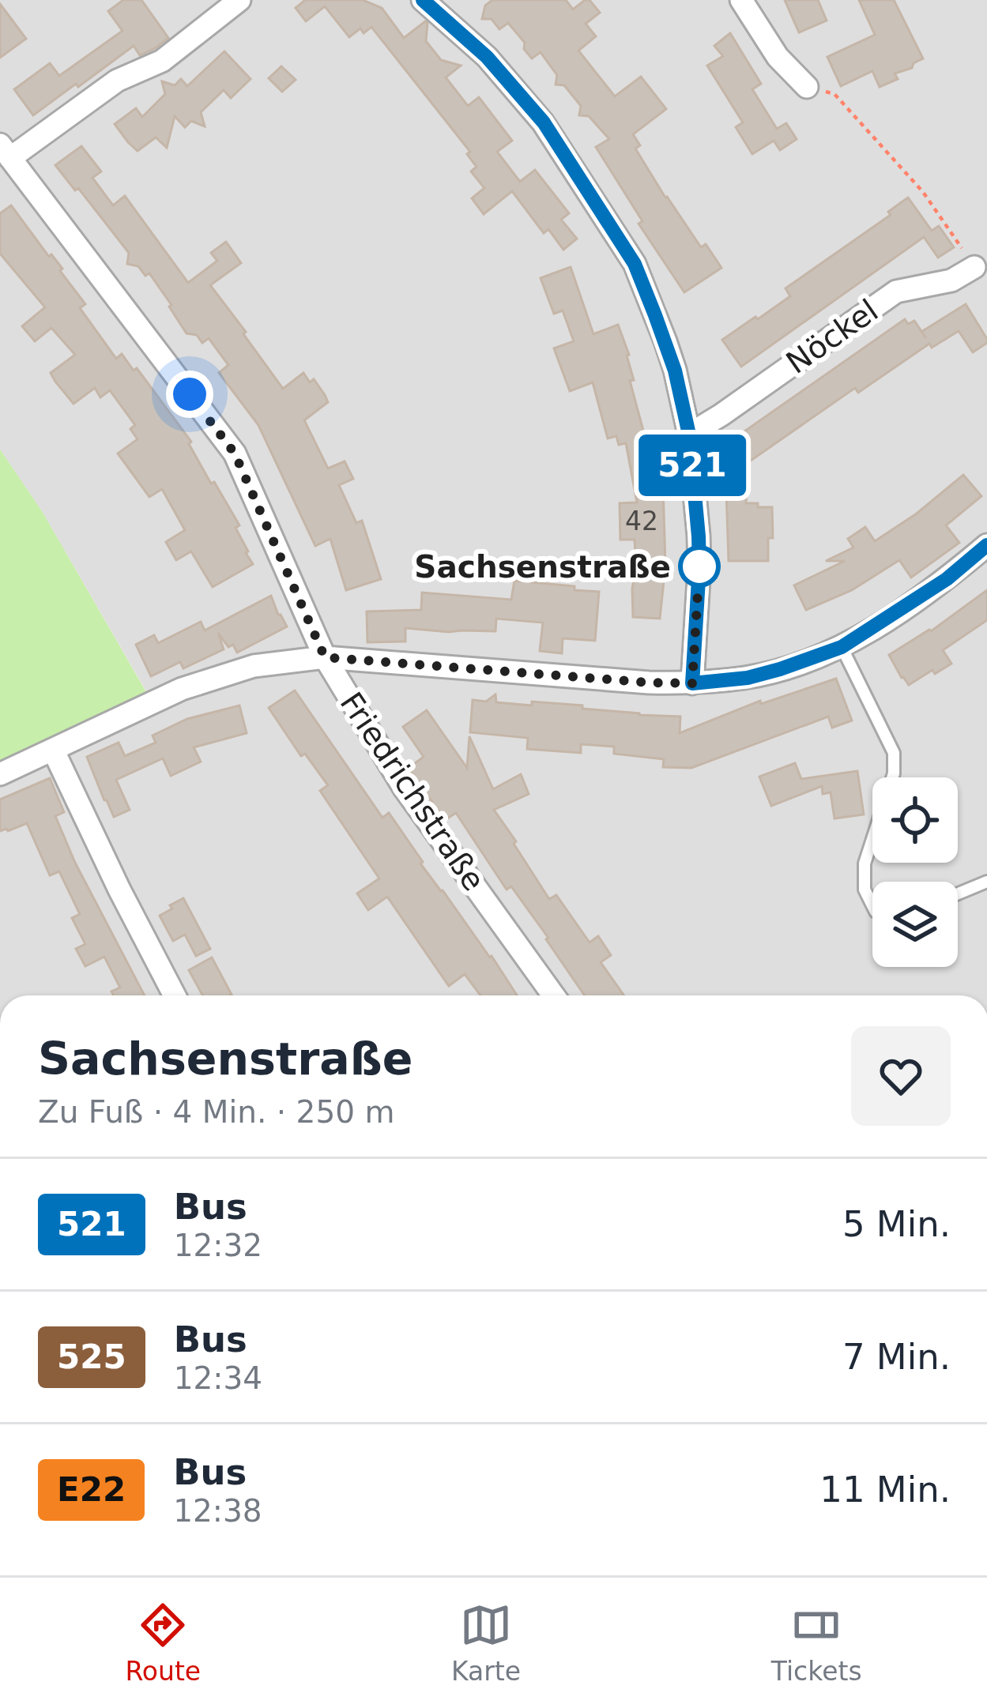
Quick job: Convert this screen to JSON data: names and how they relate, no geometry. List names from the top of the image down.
{
  "streets": {
    "street": ["Nöckel", "Friedrichstraße"]
  },
  "places": ["Sachsenstraße"],
  "lines": ["bus line 521"],
  "house_numbers": ["42"],
  "page": {
    "on_map": "521",
    "heading": ["Sachsenstraße", "Zu Fuß · 4 Min. · 250 m"],
    "list": [
      {
        "mark": "521",
        "name": "Bus",
        "note": "12:32",
        "value": "5 Min."
      },
      {
        "mark": "525",
        "name": "Bus",
        "note": "12:34",
        "value": "7 Min."
      },
      {
        "mark": "E22",
        "name": "Bus",
        "note": "12:38",
        "value": "11 Min."
      }
    ],
    "tabs": ["Route", "Karte", "Tickets"]
  }
}
